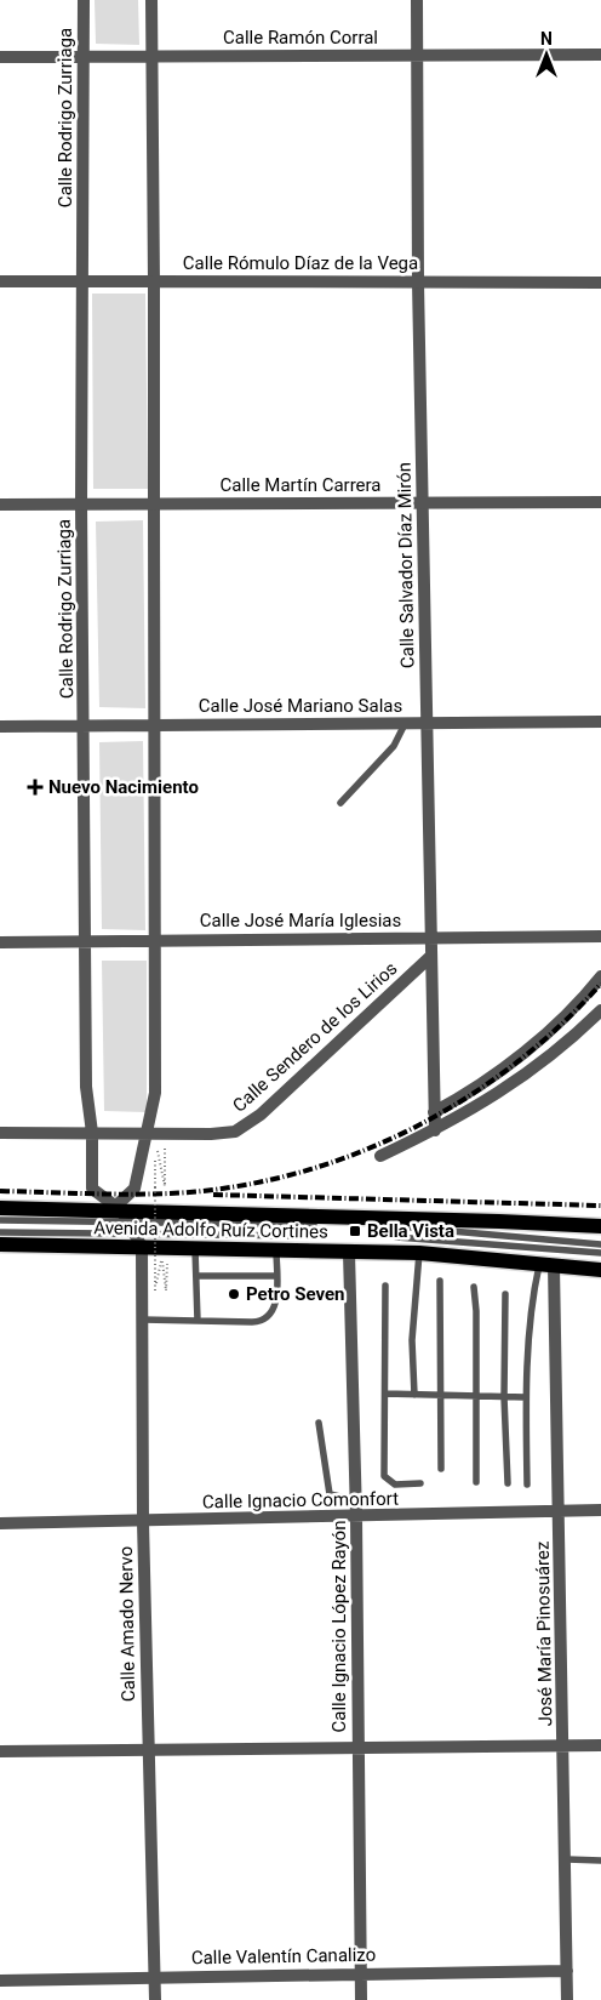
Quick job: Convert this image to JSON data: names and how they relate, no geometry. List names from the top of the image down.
{
  "streets": {
    "main road": ["Avenida Adolfo Ruíz Cortines"],
    "street": [
      "Calle Ramón Corral",
      "Calle Rodrigo Zurriaga",
      "Calle Rómulo Díaz de la Vega",
      "Calle Martín Carrera",
      "Calle Salvador Díaz Mirón",
      "Calle José Mariano Salas",
      "Calle José María Iglesias",
      "Calle Sendero de los Lirios",
      "Calle Ignacio Comonfort",
      "Calle Amado Nervo",
      "Calle Ignacio López Rayón",
      "José María Pinosuárez",
      "Calle Valentín Canalizo"
    ]
  },
  "crossings": [
    ["Calle Ramón Corral", "Calle Rodrigo Zurriaga"],
    ["Calle Ramón Corral", "Calle Salvador Díaz Mirón"],
    ["Calle Rodrigo Zurriaga", "Calle Rómulo Díaz de la Vega"],
    ["Calle Rodrigo Zurriaga", "Calle Martín Carrera"],
    ["Calle Rodrigo Zurriaga", "Calle José Mariano Salas"],
    ["Calle Rodrigo Zurriaga", "Calle José María Iglesias"],
    ["Calle Rodrigo Zurriaga", "Calle Sendero de los Lirios"],
    ["Calle Rodrigo Zurriaga", "Avenida Adolfo Ruíz Cortines"],
    ["Calle Rómulo Díaz de la Vega", "Calle Salvador Díaz Mirón"],
    ["Calle Martín Carrera", "Calle Salvador Díaz Mirón"],
    ["Calle Salvador Díaz Mirón", "Calle José Mariano Salas"],
    ["Calle Salvador Díaz Mirón", "Calle José María Iglesias"],
    ["Calle Salvador Díaz Mirón", "Calle Sendero de los Lirios"],
    ["Avenida Adolfo Ruíz Cortines", "Calle Amado Nervo"],
    ["Avenida Adolfo Ruíz Cortines", "Calle Ignacio López Rayón"],
    ["Avenida Adolfo Ruíz Cortines", "José María Pinosuárez"],
    ["Calle Ignacio Comonfort", "Calle Amado Nervo"],
    ["Calle Ignacio Comonfort", "Calle Ignacio López Rayón"],
    ["Calle Ignacio Comonfort", "José María Pinosuárez"],
    ["Calle Amado Nervo", "Calle Valentín Canalizo"],
    ["Calle Ignacio López Rayón", "Calle Valentín Canalizo"],
    ["José María Pinosuárez", "Calle Valentín Canalizo"]
  ],
  "places": {
    "health": ["Nuevo Nacimiento"],
    "transit": ["Bella Vista"],
    "other": ["Petro Seven"]
  },
  "north": "top"
}
